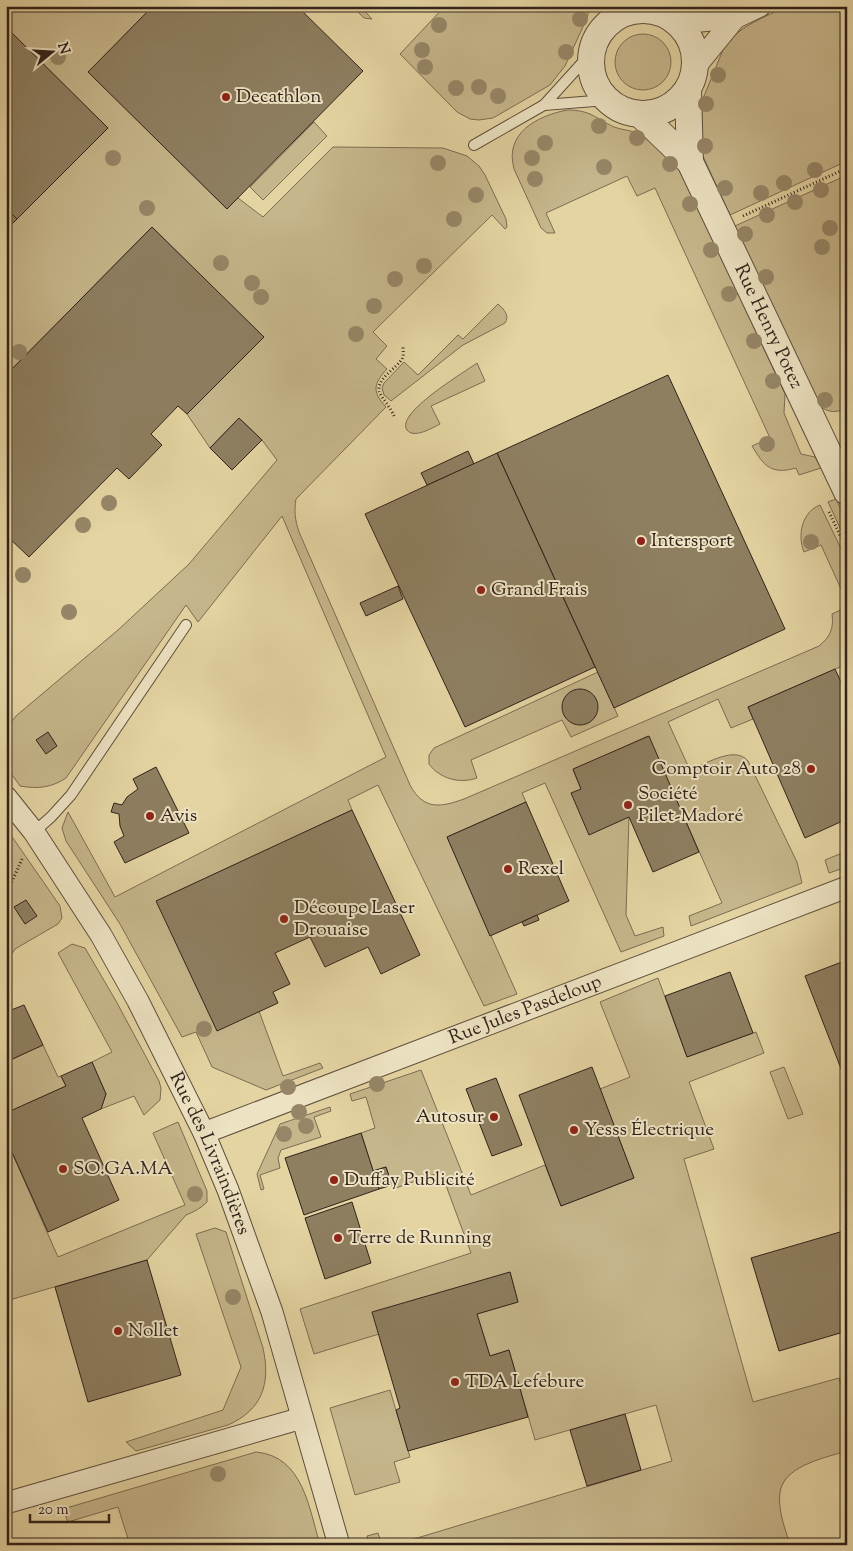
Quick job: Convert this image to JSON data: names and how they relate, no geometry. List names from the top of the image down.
{
  "streets": {
    "street": ["Rue Henry Potez", "Rue Jules Pasdeloup", "Rue des Livraindières"]
  },
  "crossings": [
    ["Rue Jules Pasdeloup", "Rue des Livraindières"]
  ],
  "places": [
    "Decathlon",
    "Intersport",
    "Grand Frais",
    "Comptoir Auto 28",
    "Société Pilet-Madoré",
    "Avis",
    "Rexel",
    "Découpe Laser Drouaise",
    "Autosur",
    "Yesss Électrique",
    "SO.GA.MA",
    "Duffay Publicité",
    "Terre de Running",
    "Nollet",
    "TDA Lefebure"
  ],
  "scale_bar": "20 m",
  "north": "right"
}
